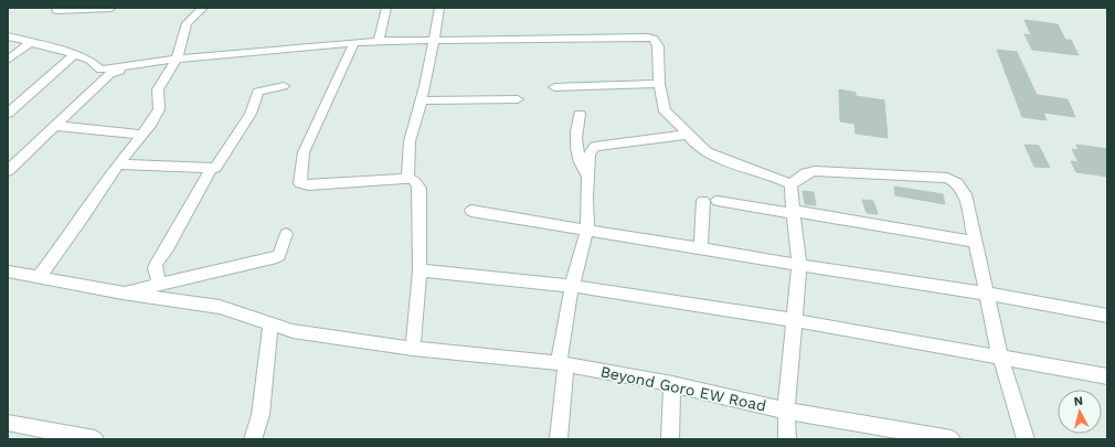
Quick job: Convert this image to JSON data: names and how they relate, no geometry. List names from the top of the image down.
{
  "streets": {
    "street": ["Beyond Goro EW Road"]
  },
  "north": "top"
}
